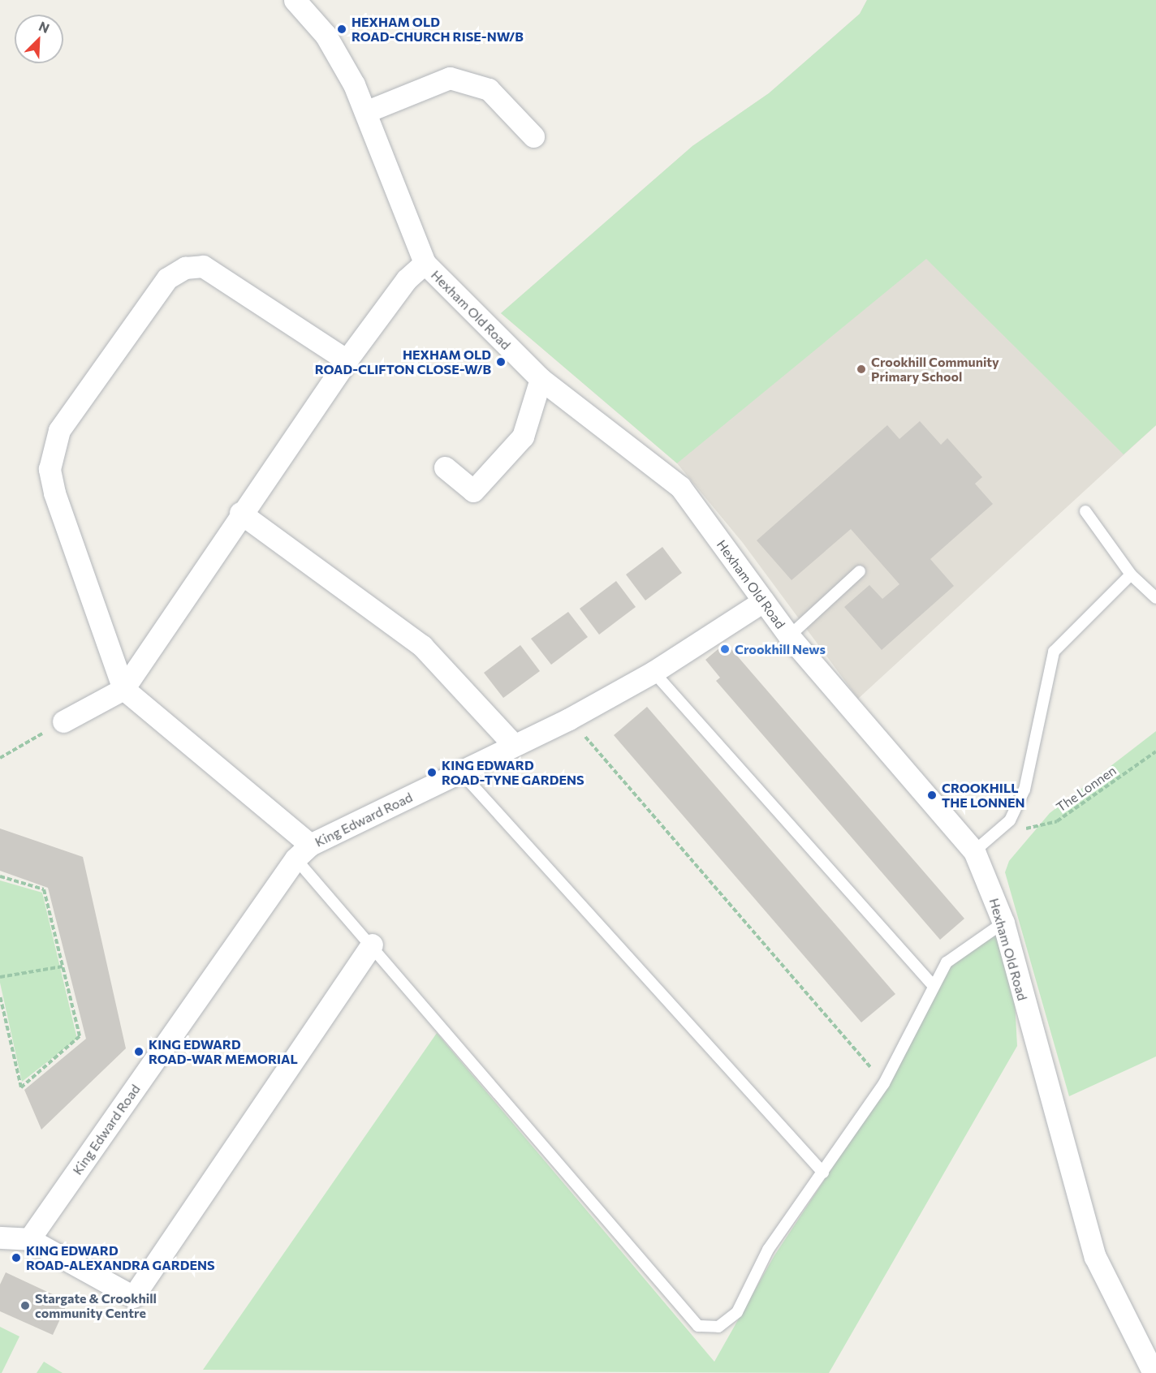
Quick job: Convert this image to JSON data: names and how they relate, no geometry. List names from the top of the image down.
{
  "streets": {
    "street": ["Hexham Old Road", "King Edward Road"],
    "path": ["The Lonnen"]
  },
  "crossings": [
    ["Hexham Old Road", "King Edward Road"]
  ],
  "places": [
    "HEXHAM OLD ROAD-CHURCH RISE-NW/B",
    "HEXHAM OLD ROAD-CLIFTON CLOSE-W/B",
    "Crookhill Community Primary School",
    "Crookhill News",
    "KING EDWARD ROAD-TYNE GARDENS",
    "CROOKHILL THE LONNEN",
    "KING EDWARD ROAD-WAR MEMORIAL",
    "KING EDWARD ROAD-ALEXANDRA GARDENS",
    "Stargate & Crookhill community Centre"
  ],
  "north": "top right"
}
